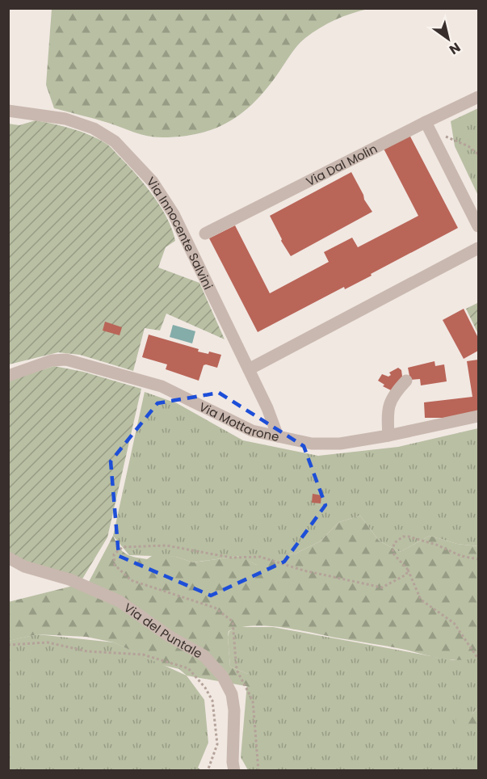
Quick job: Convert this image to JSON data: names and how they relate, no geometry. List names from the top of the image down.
{
  "streets": {
    "street": [
      "Via Dal Molin",
      "Via Innocente Salvini",
      "Via Mottarone",
      "Via del Puntale"
    ]
  },
  "crossings": [
    ["Via Innocente Salvini", "Via Mottarone"]
  ],
  "north": "bottom right"
}
